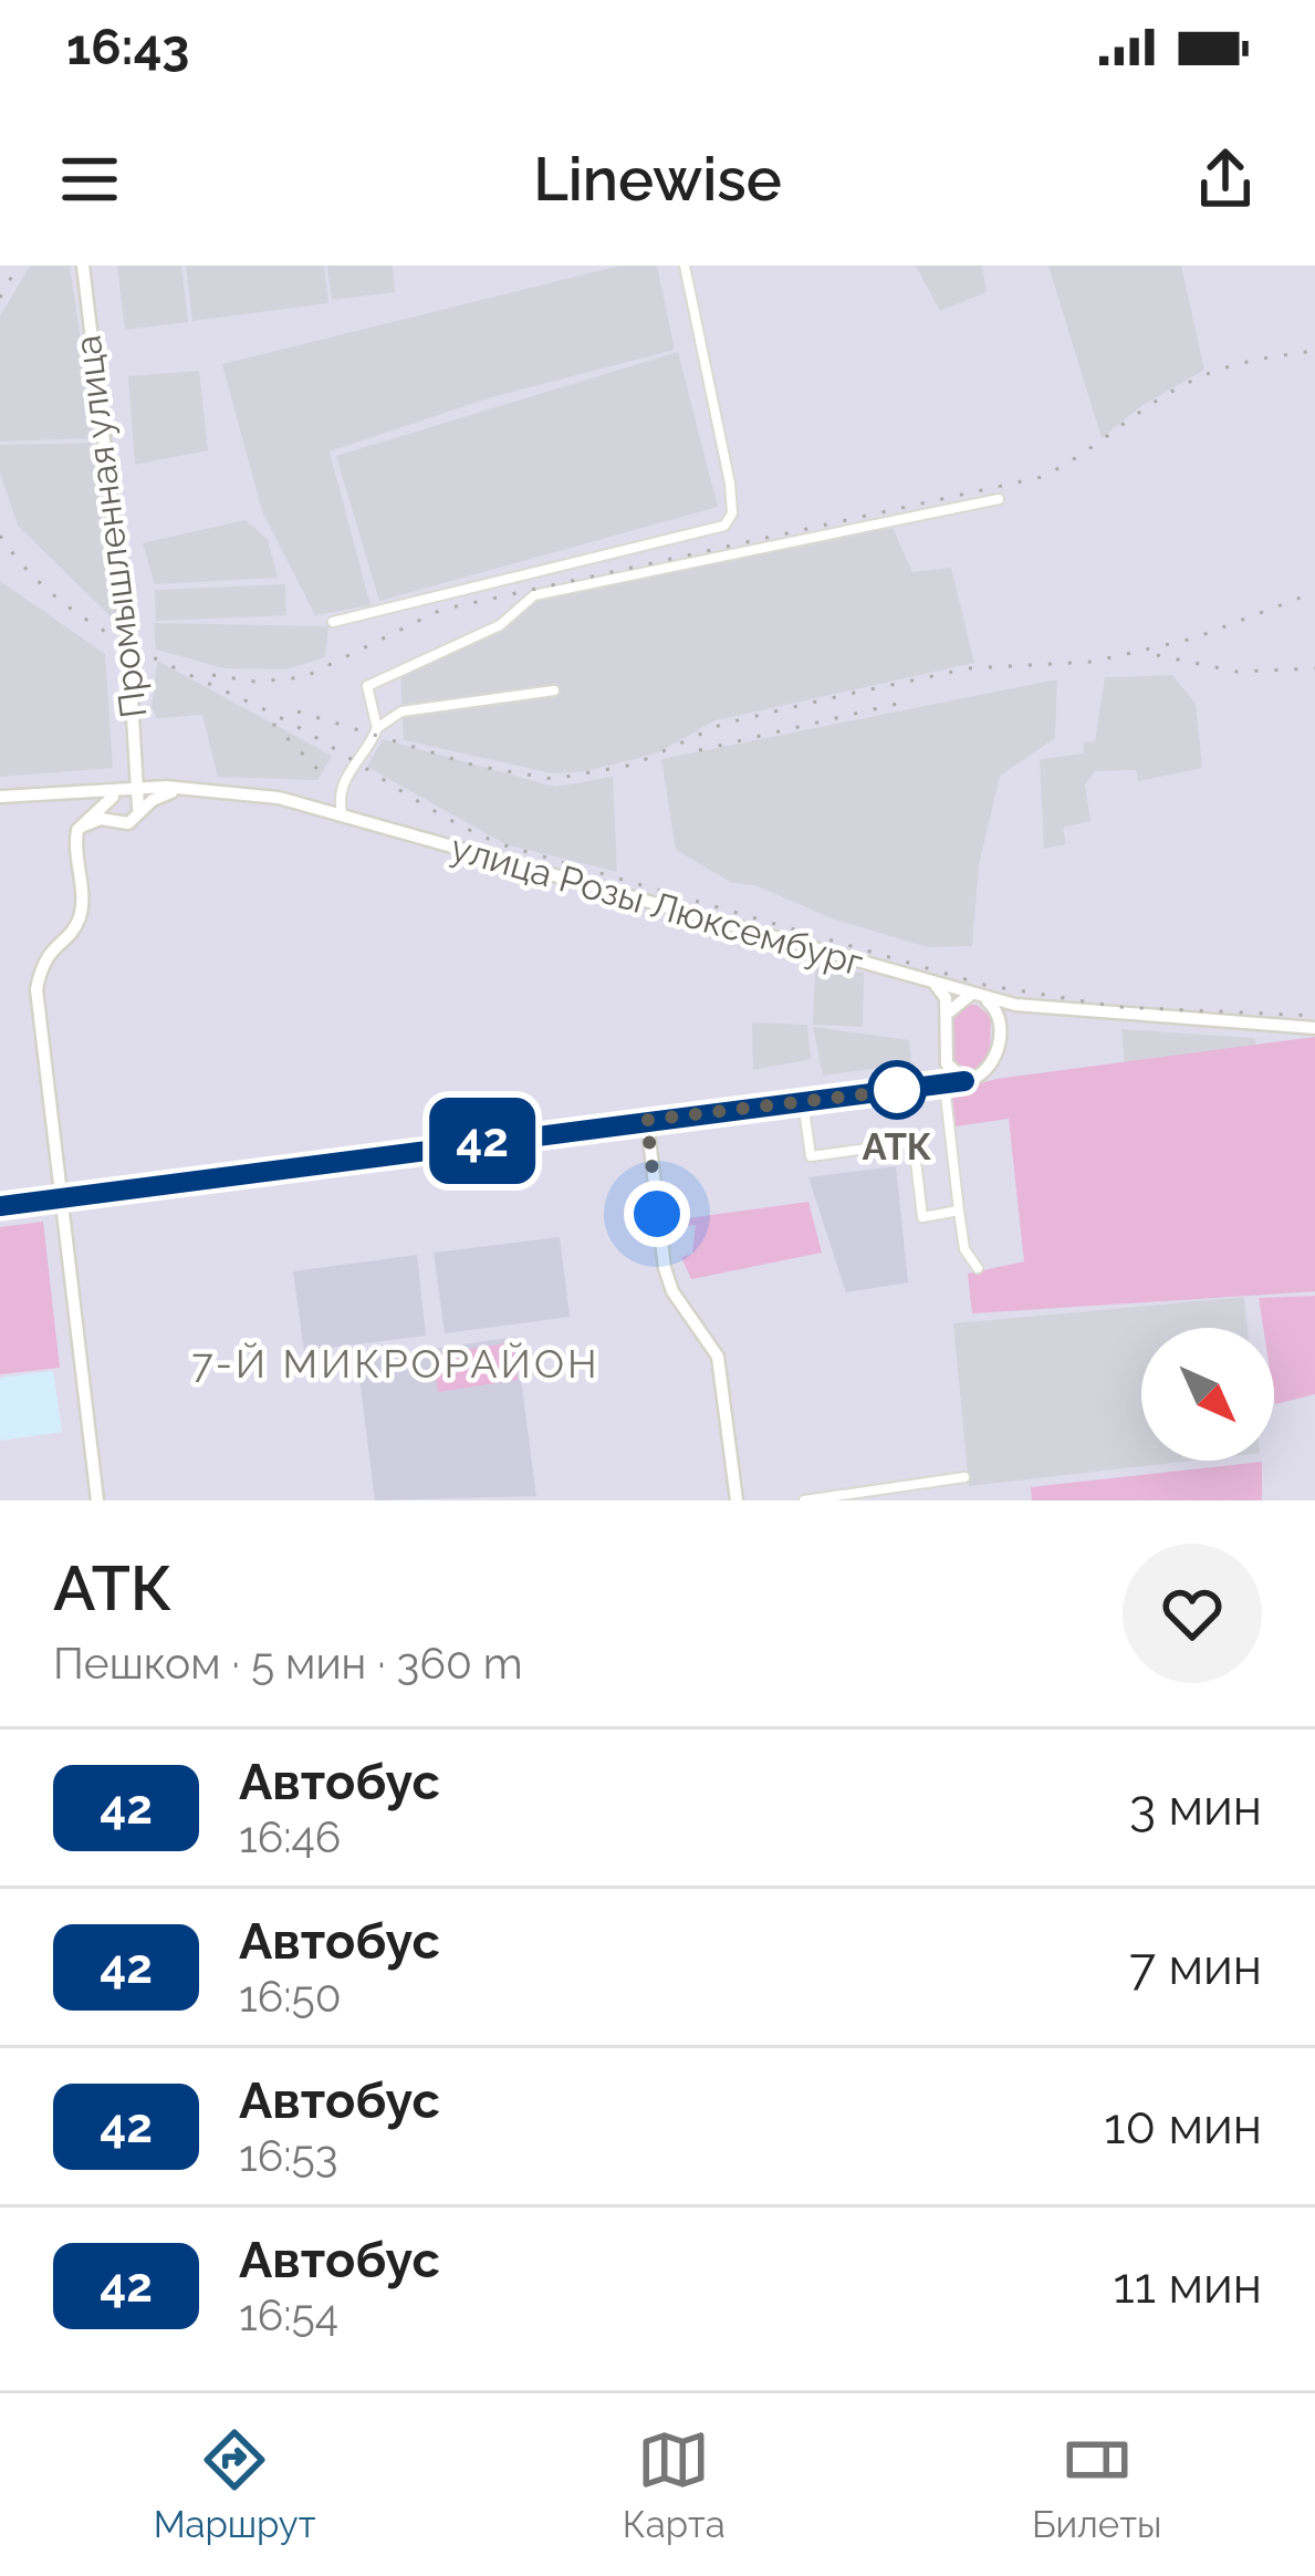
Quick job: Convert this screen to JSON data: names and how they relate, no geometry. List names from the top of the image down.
{
  "streets": {
    "main road": ["Промышленная улица", "улица Розы Люксембург"]
  },
  "crossings": [
    ["Промышленная улица", "улица Розы Люксембург"]
  ],
  "districts": ["7-Й МИКРОРАЙОН"],
  "places": ["АТК"],
  "lines": ["bus line 42"],
  "north": "bottom right",
  "page": {
    "status": "16:43",
    "header": "Linewise",
    "on_map": "42",
    "heading": ["АТК", "Пешком · 5 мин · 360 m"],
    "list": [
      {
        "mark": "42",
        "name": "Автобус",
        "note": "16:46",
        "value": "3 мин"
      },
      {
        "mark": "42",
        "name": "Автобус",
        "note": "16:50",
        "value": "7 мин"
      },
      {
        "mark": "42",
        "name": "Автобус",
        "note": "16:53",
        "value": "10 мин"
      },
      {
        "mark": "42",
        "name": "Автобус",
        "note": "16:54",
        "value": "11 мин"
      }
    ],
    "tabs": ["Маршрут", "Карта", "Билеты"]
  }
}
